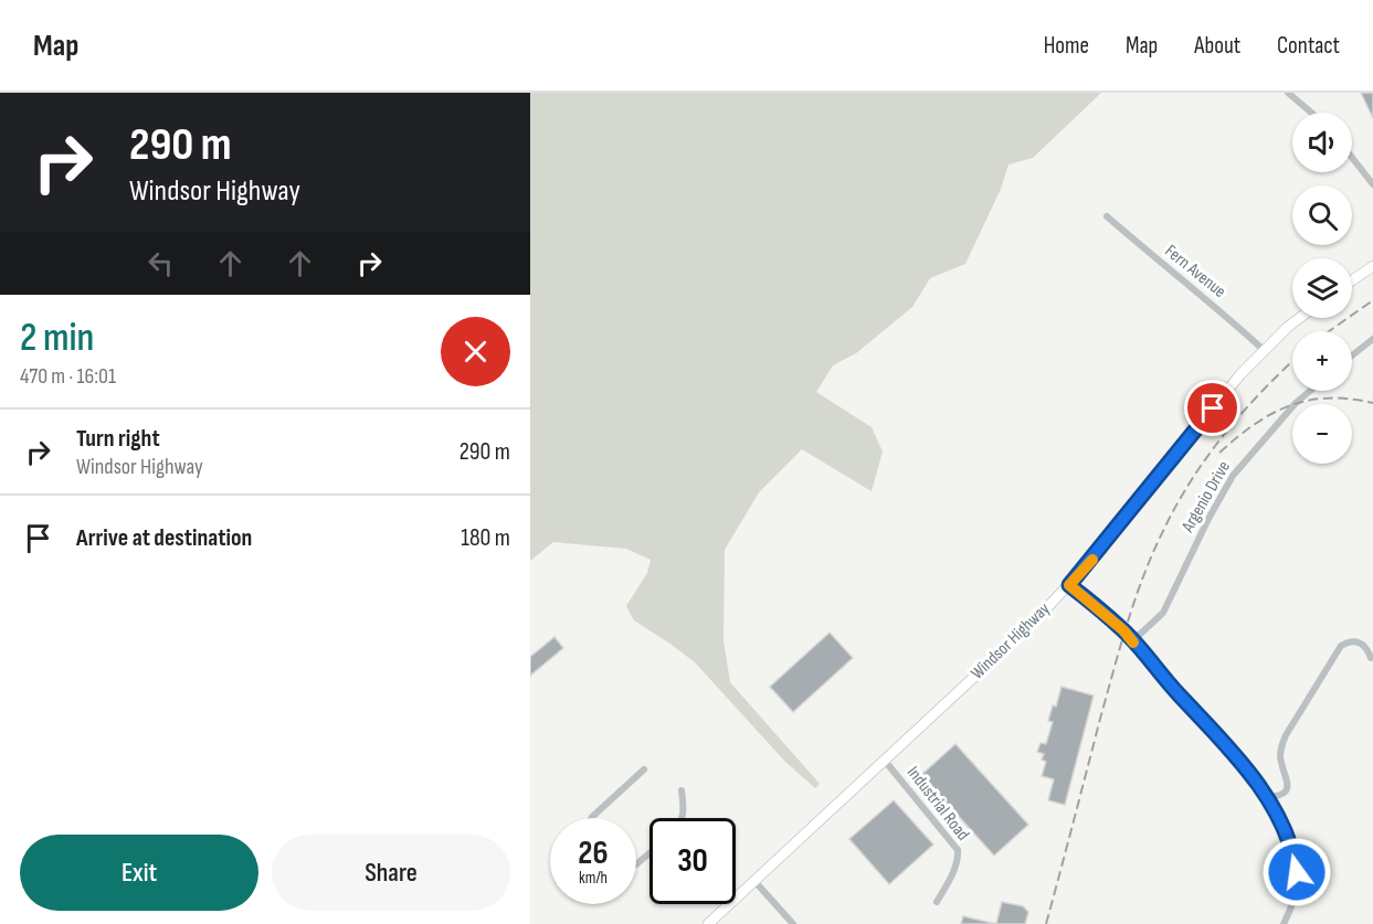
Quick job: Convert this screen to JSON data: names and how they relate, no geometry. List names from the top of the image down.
{
  "streets": {
    "main road": ["Windsor Highway"],
    "street": ["Fern Avenue", "Argenio Drive", "Industrial Road"]
  },
  "crossings": [
    ["Fern Avenue", "Windsor Highway"],
    ["Windsor Highway", "Industrial Road"]
  ],
  "page": {
    "header": "Map",
    "nav": [
      "Home",
      "Map",
      "About",
      "Contact"
    ],
    "turn": ["290 m", "Windsor Highway"],
    "map_buttons": ["+", "−"],
    "heading": ["2 min", "470 m · 16:01"],
    "list": [
      {
        "name": "Turn right",
        "note": "Windsor Highway",
        "value": "290 m"
      },
      {
        "name": "Arrive at destination",
        "value": "180 m"
      }
    ],
    "speed": "26 km/h",
    "limit": "30",
    "buttons": ["Exit", "Share"]
  }
}
